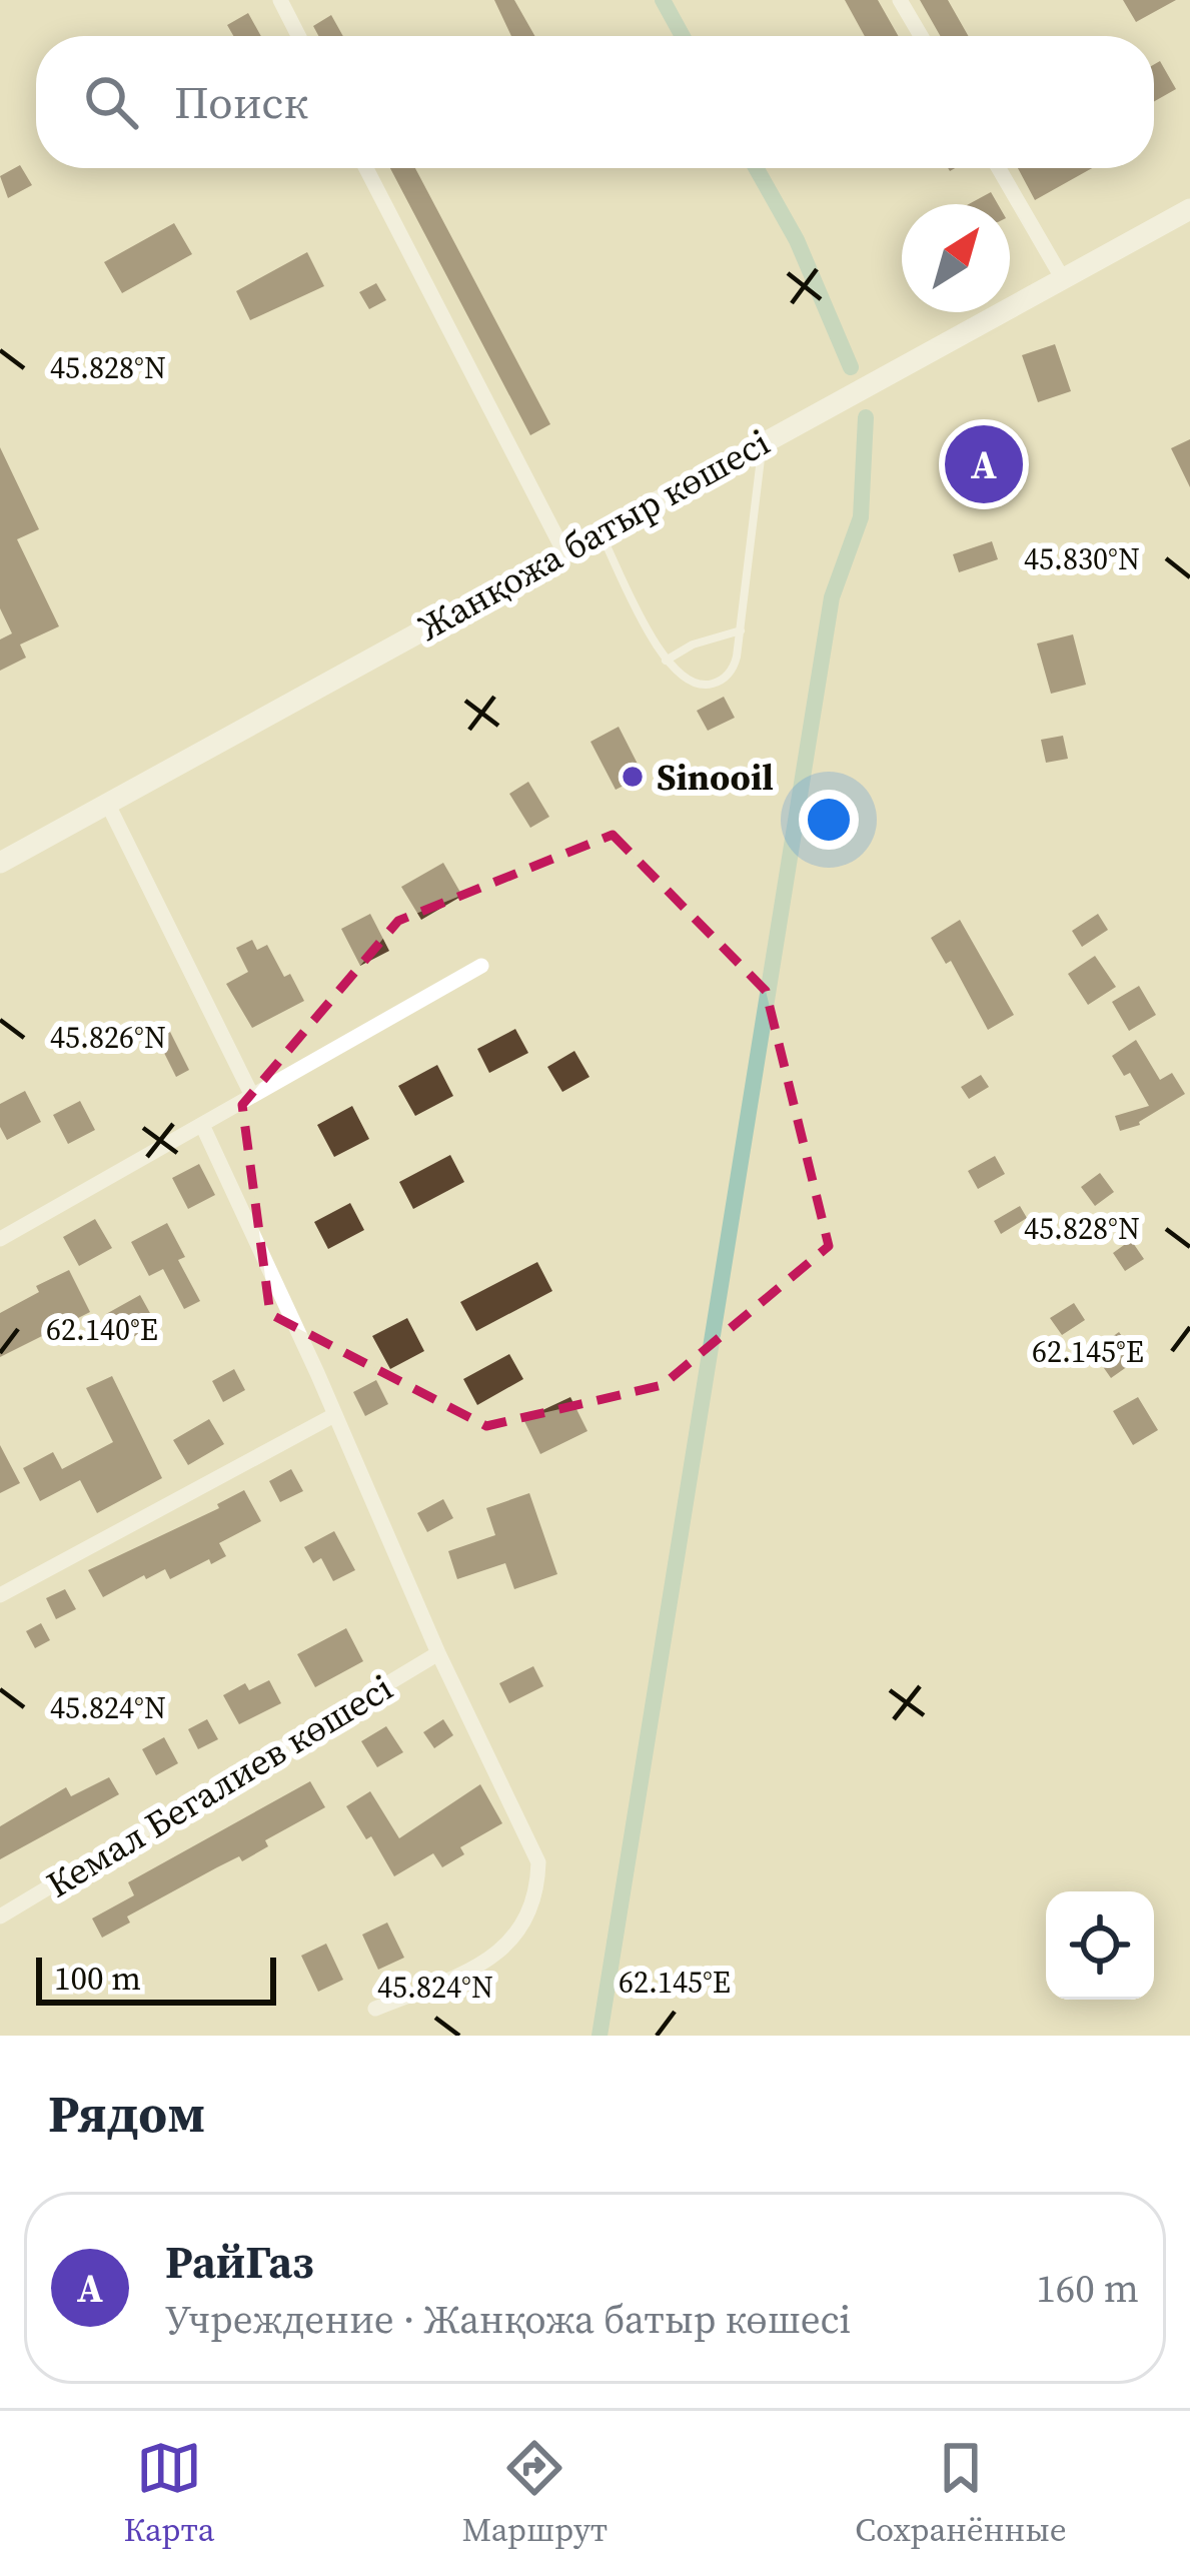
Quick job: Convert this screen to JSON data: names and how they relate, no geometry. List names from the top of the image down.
{
  "streets": {
    "street": ["Жанқожа батыр көшесі", "Кемал Бегалиев көшесі"]
  },
  "places": ["Sinooil"],
  "scale_bar": "100 m",
  "north": "top right",
  "page": {
    "search": "Поиск",
    "pins": "A",
    "scale": "100 m",
    "heading": "Рядом",
    "list": [
      {
        "mark": "A",
        "name": "РайГаз",
        "note": "Учреждение · Жанқожа батыр көшесі",
        "value": "160 m"
      }
    ],
    "nav": ["Карта", "Маршрут", "Сохранённые"]
  },
  "coordinates": [
    "45.828°N",
    "45.830°N",
    "45.826°N",
    "62.140°E",
    "62.145°E",
    "45.824°N"
  ]
}
